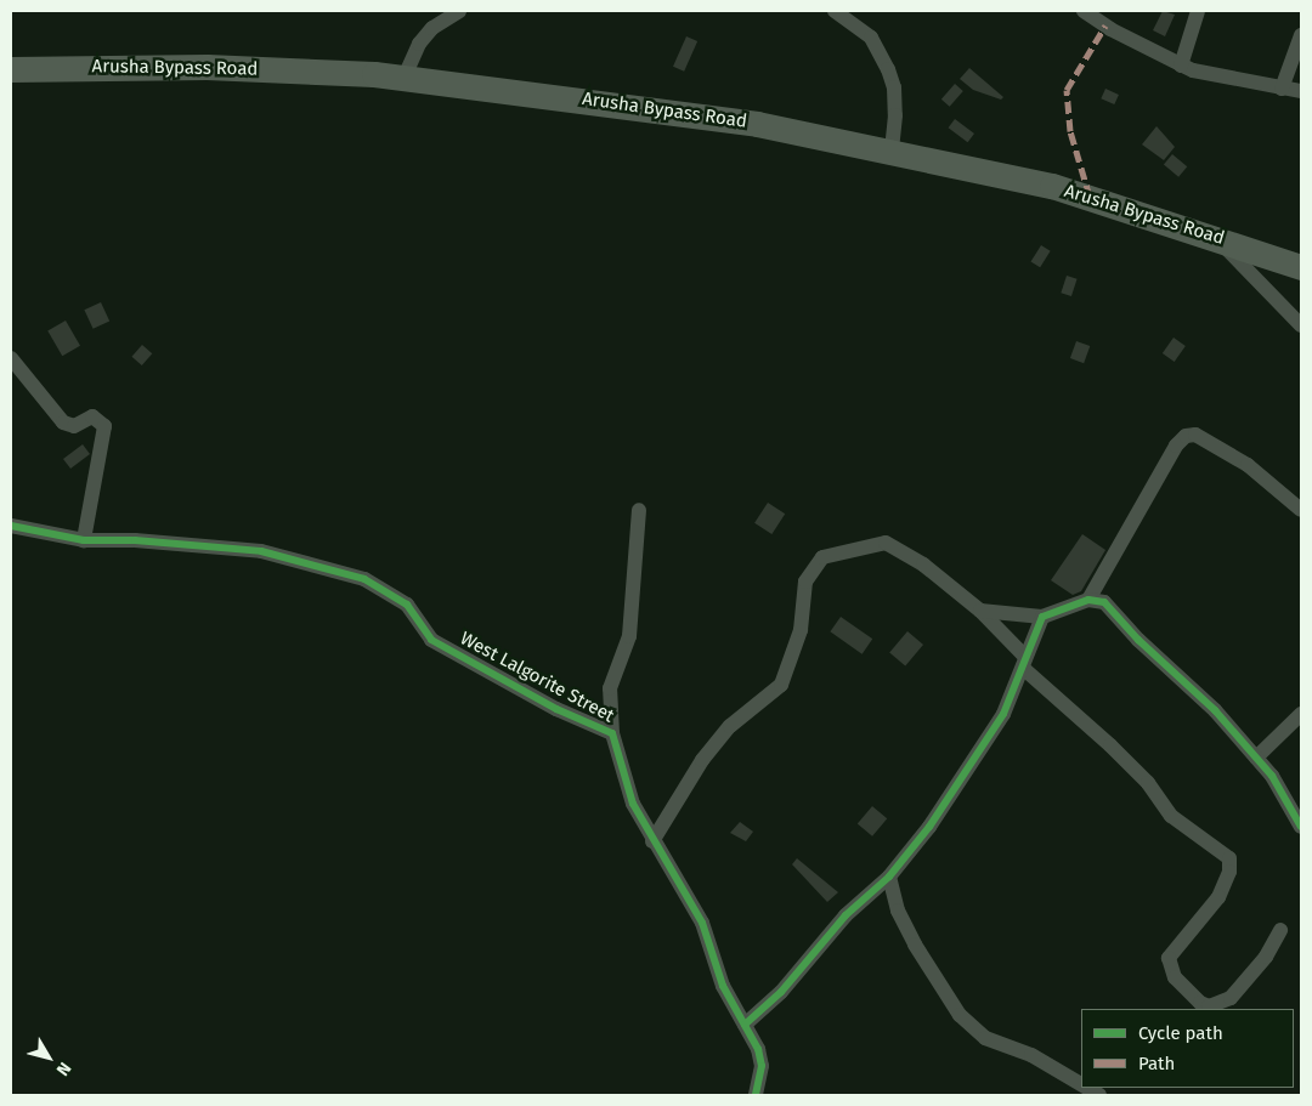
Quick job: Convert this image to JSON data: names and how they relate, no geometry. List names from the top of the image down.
{
  "streets": {
    "main road": ["Arusha Bypass Road"],
    "street": ["West Lalgorite Street"]
  },
  "legend": ["Cycle path", "Path"],
  "north": "bottom right"
}
